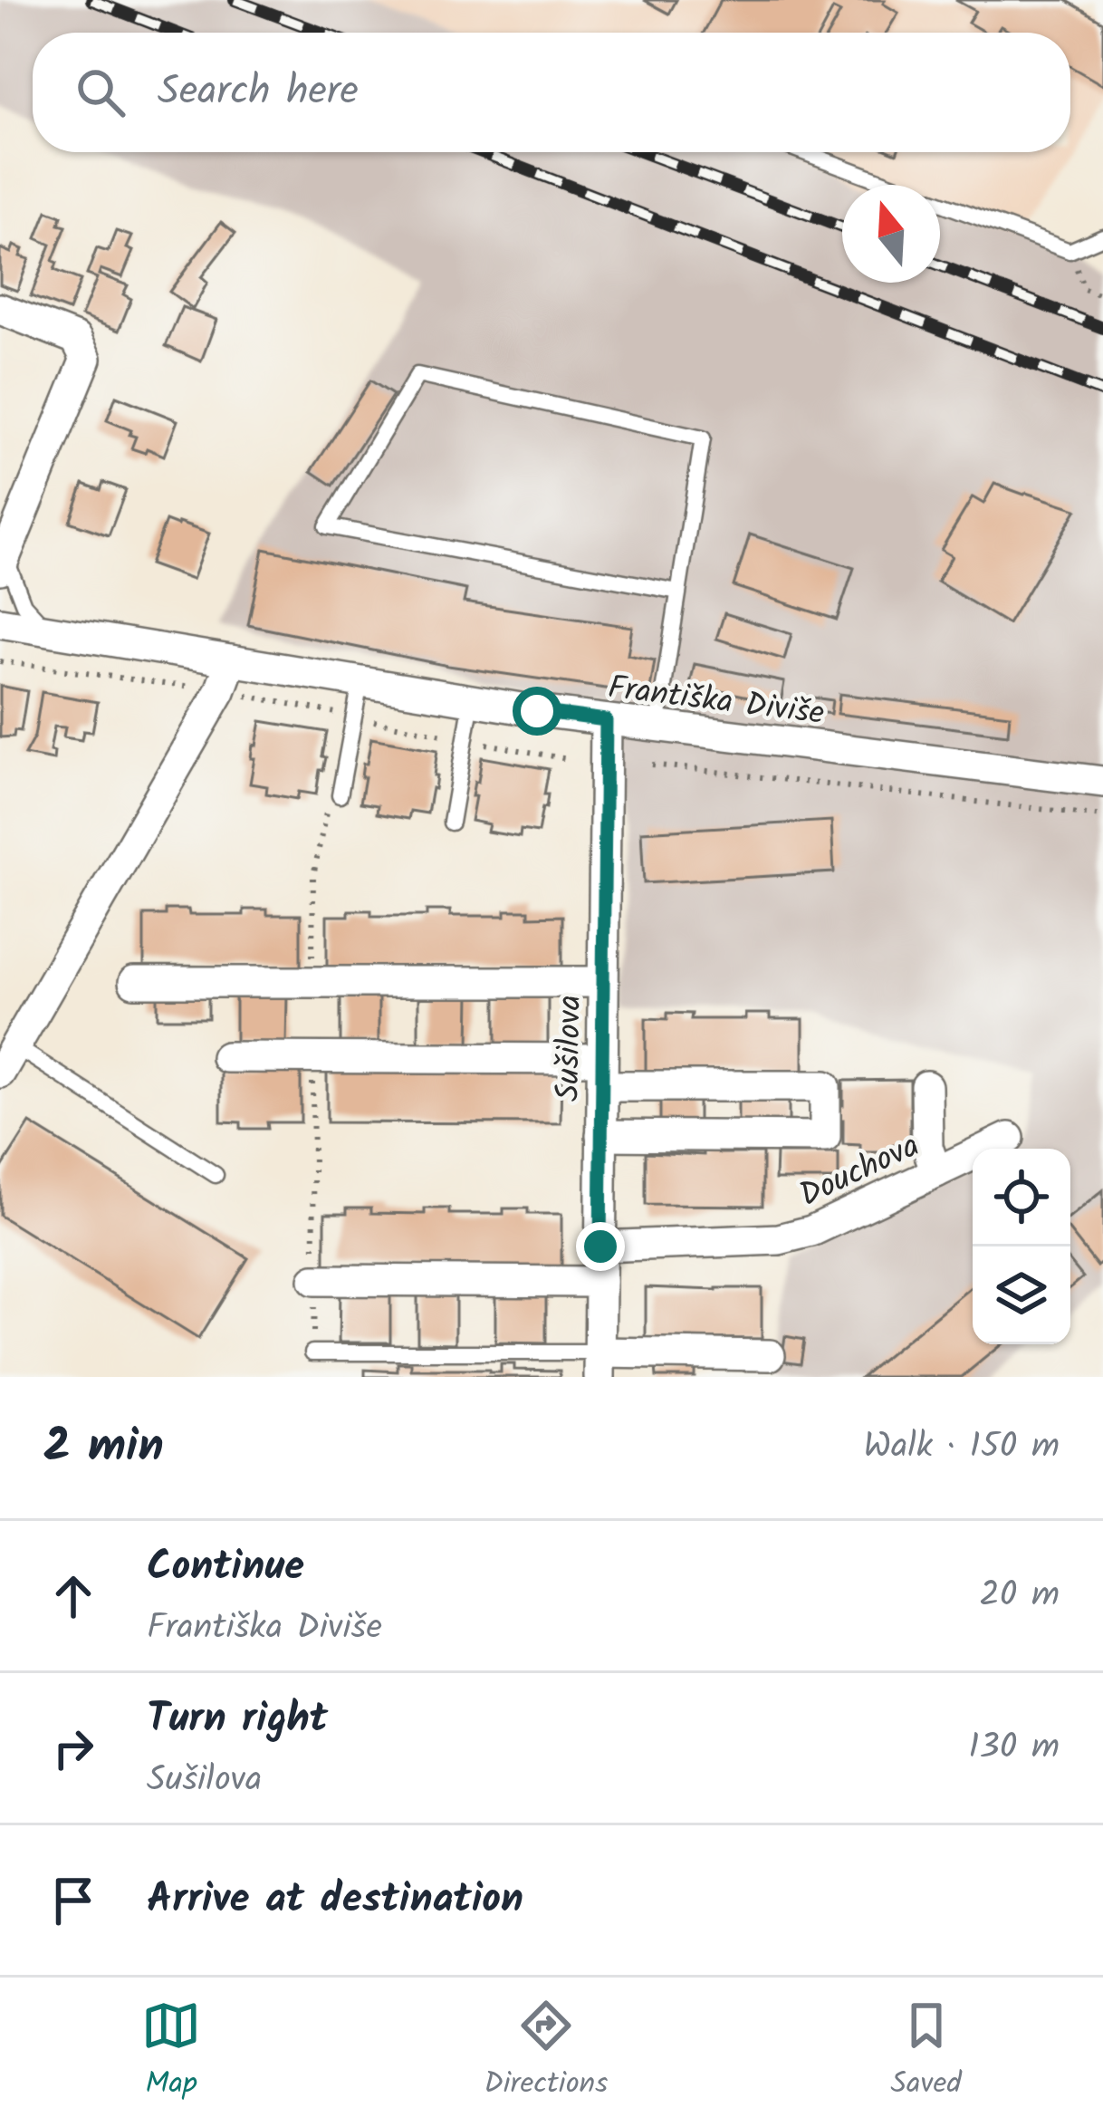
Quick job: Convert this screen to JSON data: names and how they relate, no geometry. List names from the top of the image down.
{
  "streets": {
    "street": ["Františka Diviše", "Sušilova", "Douchova"]
  },
  "crossings": [
    ["Františka Diviše", "Sušilova"],
    ["Sušilova", "Douchova"]
  ],
  "north": "top",
  "page": {
    "search": "Search here",
    "heading": ["2 min", "Walk · 150 m"],
    "list": [
      ["Continue", "Františka Diviše", "20 m"],
      ["Turn right", "Sušilova", "130 m"],
      "Arrive at destination"
    ],
    "nav": ["Map", "Directions", "Saved"]
  }
}
